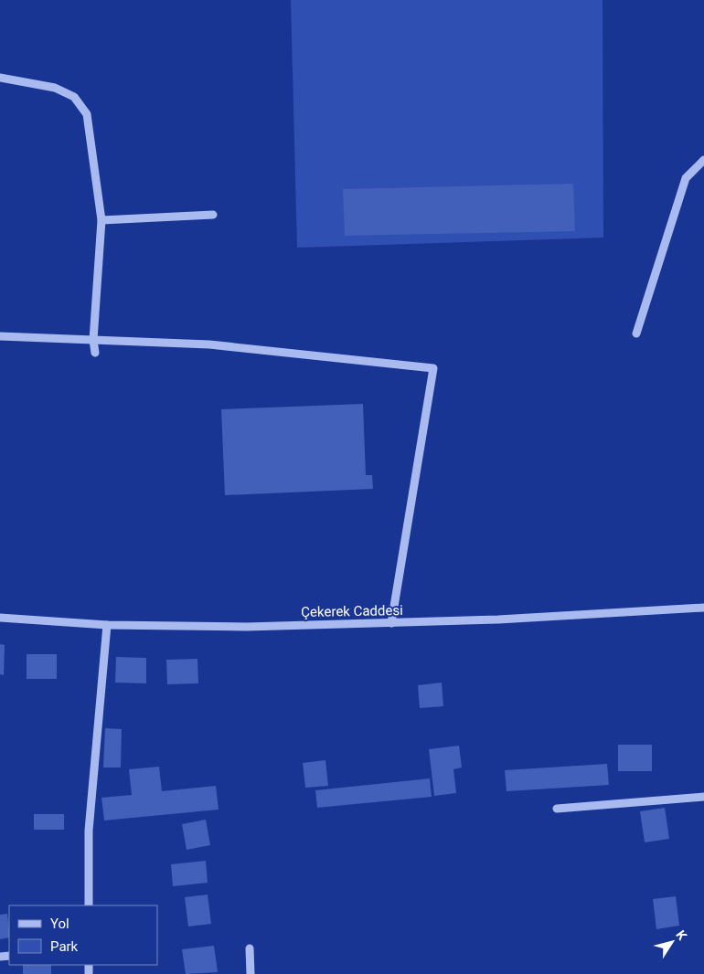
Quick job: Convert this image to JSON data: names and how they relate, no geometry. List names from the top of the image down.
{
  "streets": {
    "street": ["Çekerek Caddesi"]
  },
  "legend": ["Yol", "Park"],
  "north": "top right"
}
